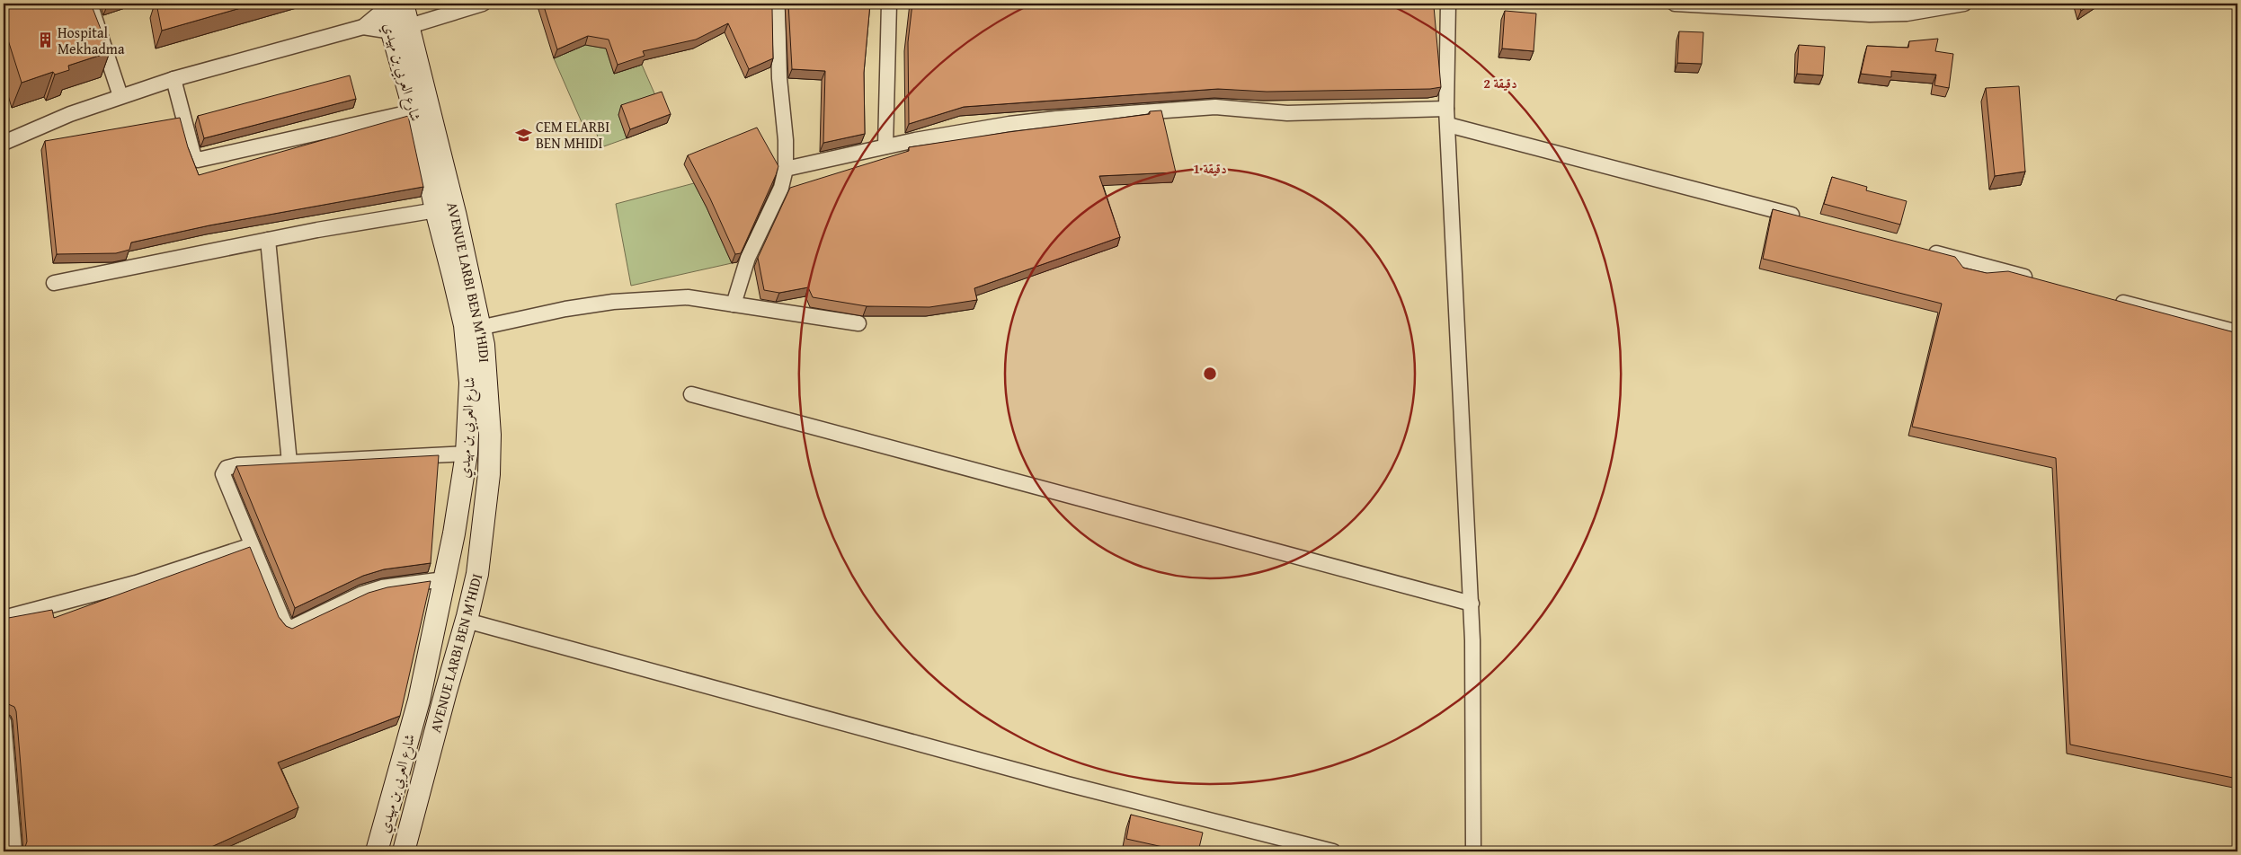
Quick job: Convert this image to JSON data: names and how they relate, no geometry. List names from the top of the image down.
{
  "streets": {
    "main road": ["شارع العربي بن مهيدي", "AVENUE LARBI BEN M'HIDI"]
  },
  "crossings": [
    ["شارع العربي بن مهيدي", "AVENUE LARBI BEN M'HIDI"]
  ],
  "places": {
    "building": ["Hospital Mekhadma"],
    "school or university": ["CEM ELARBI BEN MHIDI"]
  },
  "rings": ["2 دقيقة", "1 دقيقة"]
}
